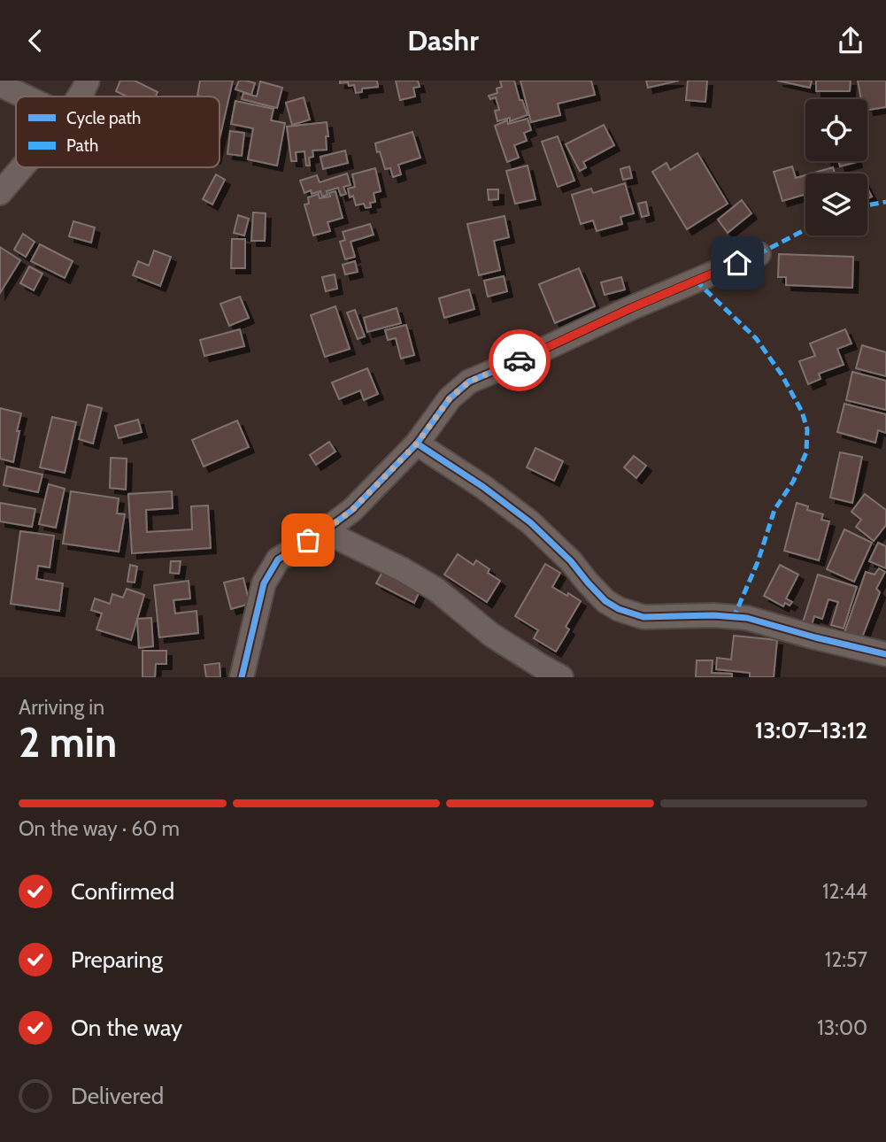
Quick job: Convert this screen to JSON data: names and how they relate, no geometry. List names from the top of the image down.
{
  "legend": ["Cycle path", "Path"],
  "page": {
    "header": "Dashr",
    "heading": ["2 min", "Arriving in", "13:07–13:12"],
    "bar": "On the way · 60 m",
    "list": [
      ["Confirmed", "12:44"],
      ["Preparing", "12:57"],
      ["On the way", "13:00"],
      "Delivered"
    ]
  }
}
